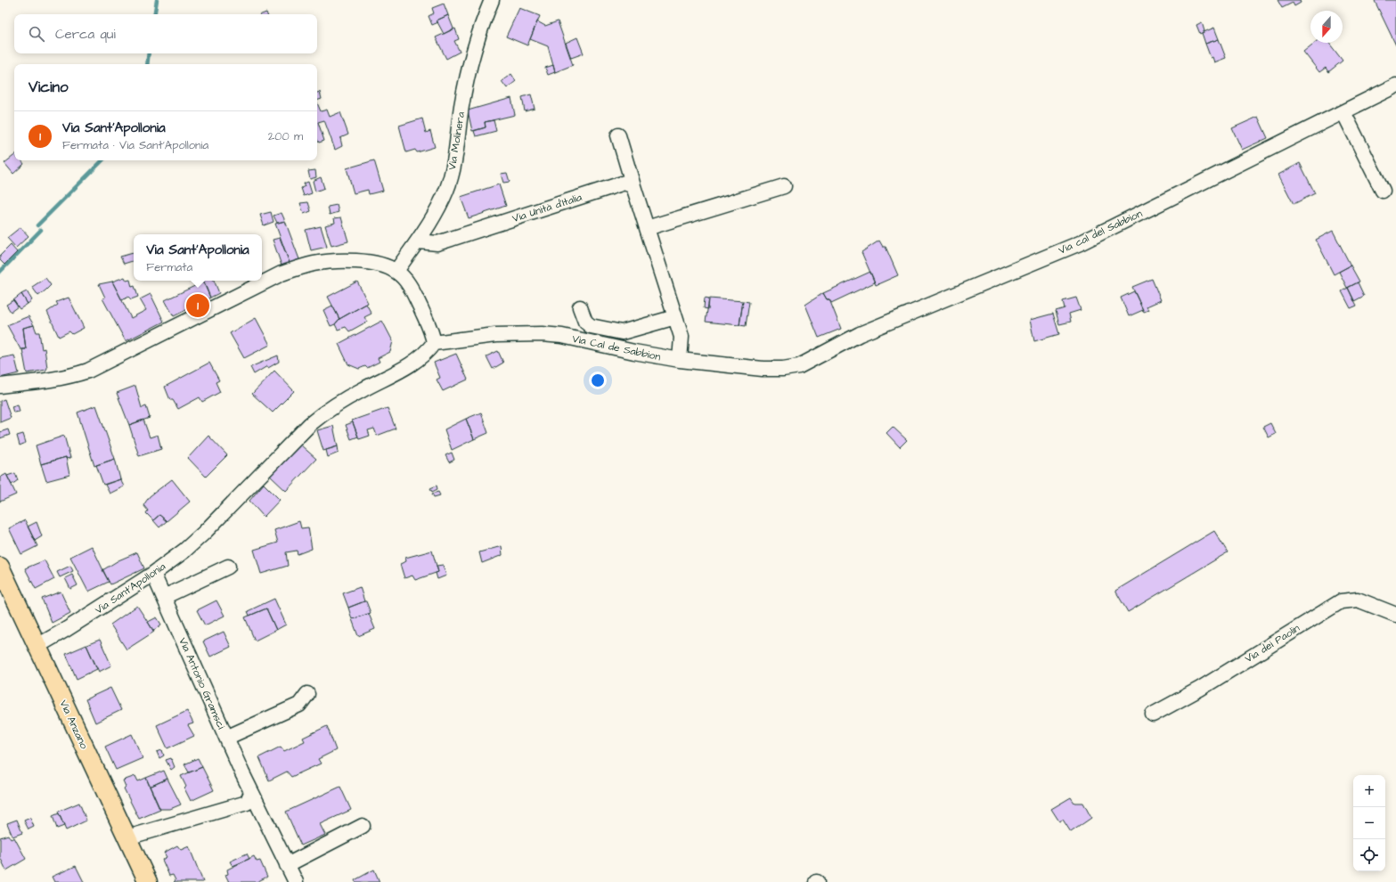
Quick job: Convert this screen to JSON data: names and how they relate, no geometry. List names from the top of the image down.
{
  "streets": {
    "main road": ["Via Anzano"],
    "street": [
      "Via Molinera",
      "Via Unità d'Italia",
      "Via cal del Sabbion",
      "Via Cal de Sabbion",
      "Via Sant'Apollonia",
      "Via dei Paolin",
      "Via Antonio Gramsci"
    ]
  },
  "crossings": [
    ["Via Molinera", "Via Unità d'Italia"],
    ["Via cal del Sabbion", "Via Cal de Sabbion"],
    ["Via Cal de Sabbion", "Via Sant'Apollonia"],
    ["Via Sant'Apollonia", "Via Antonio Gramsci"],
    ["Via Sant'Apollonia", "Via Anzano"]
  ],
  "north": "bottom",
  "page": {
    "search": "Cerca qui",
    "heading": "Vicino",
    "list": [
      {
        "mark": "1",
        "name": "Via Sant'Apollonia",
        "note": "Fermata · Via Sant'Apollonia",
        "value": "200 m"
      }
    ],
    "popup": ["Via Sant'Apollonia", "Fermata"],
    "pins": "1",
    "map_buttons": ["+", "−"]
  }
}
